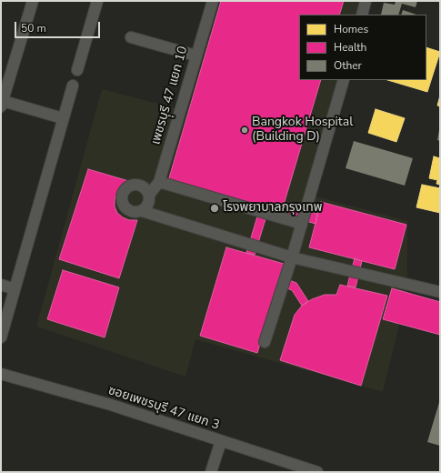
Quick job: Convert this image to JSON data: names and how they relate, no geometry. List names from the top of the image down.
{
  "streets": {
    "street": ["เพชรบุุรี 47 แยก 10", "ซอยเพชรบุรี 47 แยก 3"]
  },
  "places": ["Bangkok Hospital (Building D)", "โรงพยาบาลกรุงเทพ"],
  "legend": ["Homes", "Health", "Other"],
  "scale_bar": "50 m"
}
